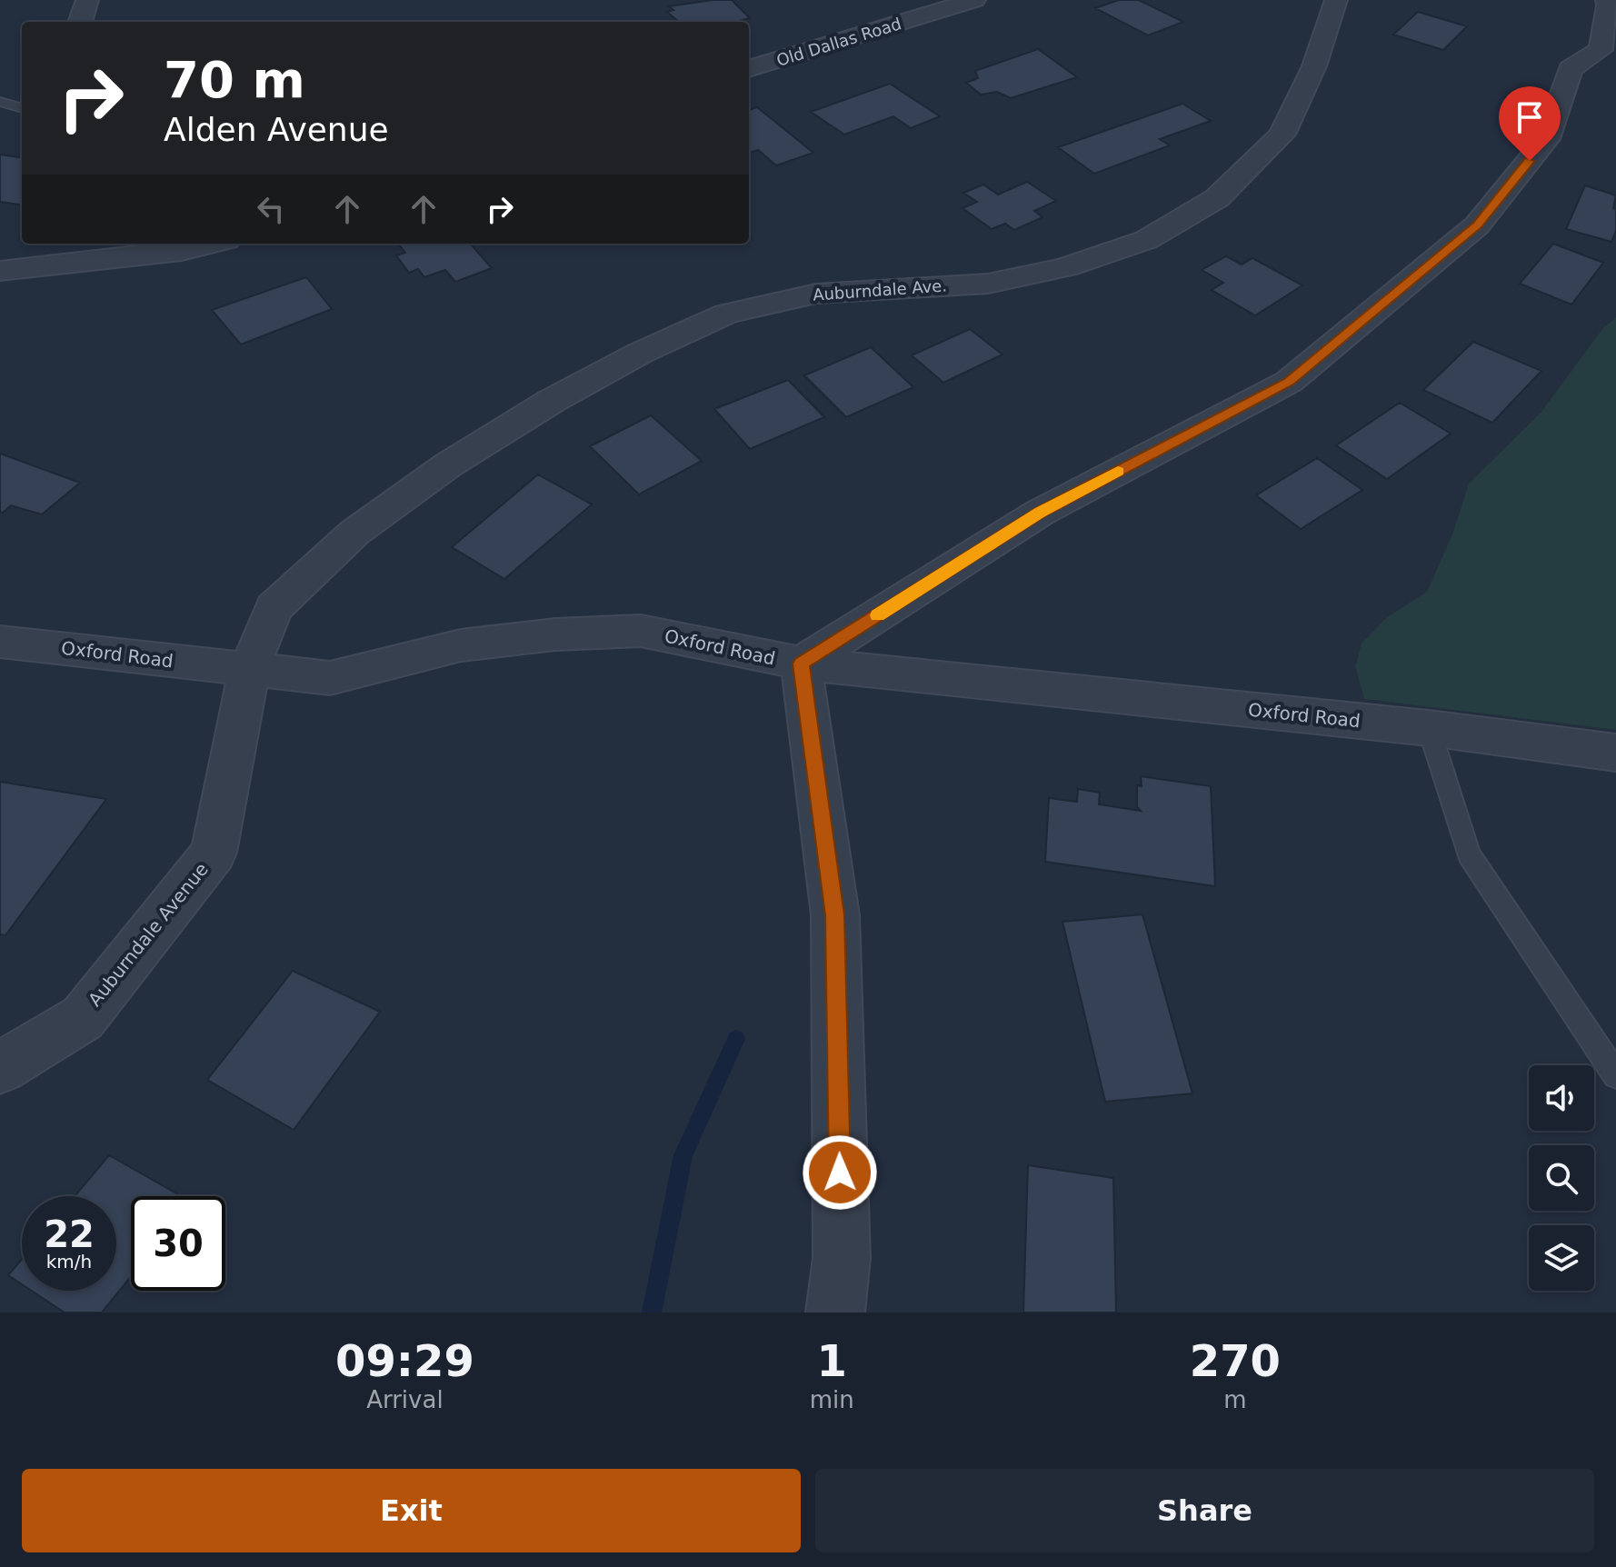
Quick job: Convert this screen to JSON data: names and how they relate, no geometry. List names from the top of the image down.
{
  "streets": {
    "street": [
      "Old Dallas Road",
      "Auburndale Ave.",
      "Oxford Road",
      "Auburndale Avenue"
    ]
  },
  "crossings": [
    ["Auburndale Ave.", "Oxford Road"],
    ["Auburndale Ave.", "Auburndale Avenue"],
    ["Oxford Road", "Auburndale Avenue"]
  ],
  "page": {
    "turn": ["70 m", "Alden Avenue"],
    "speed": "22 km/h",
    "limit": "30",
    "eta": [
      "09:29",
      "Arrival",
      "1",
      "min",
      "270",
      "m"
    ],
    "buttons": ["Exit", "Share"]
  }
}
